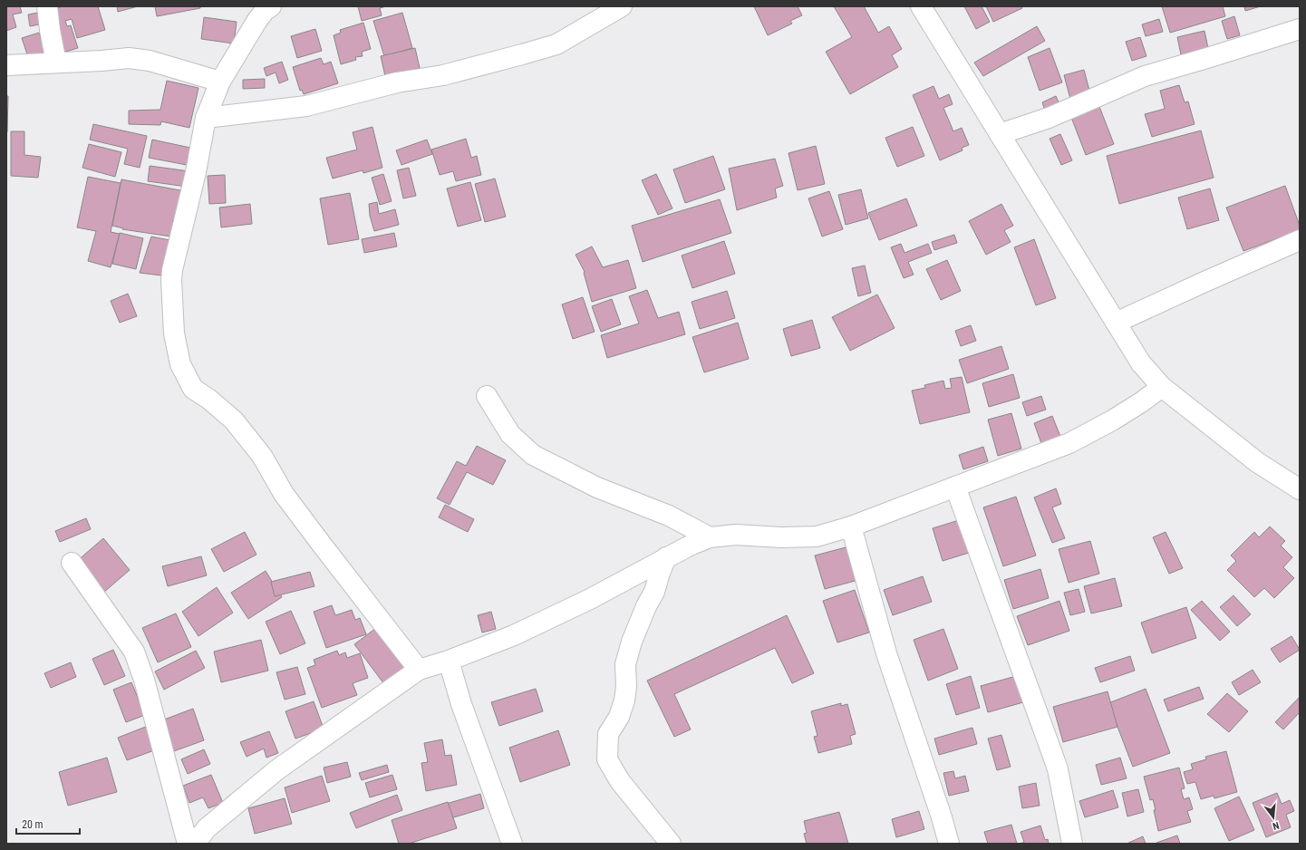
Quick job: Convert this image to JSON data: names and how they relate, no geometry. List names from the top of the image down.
{
  "scale_bar": "20 m",
  "north": "bottom"
}
